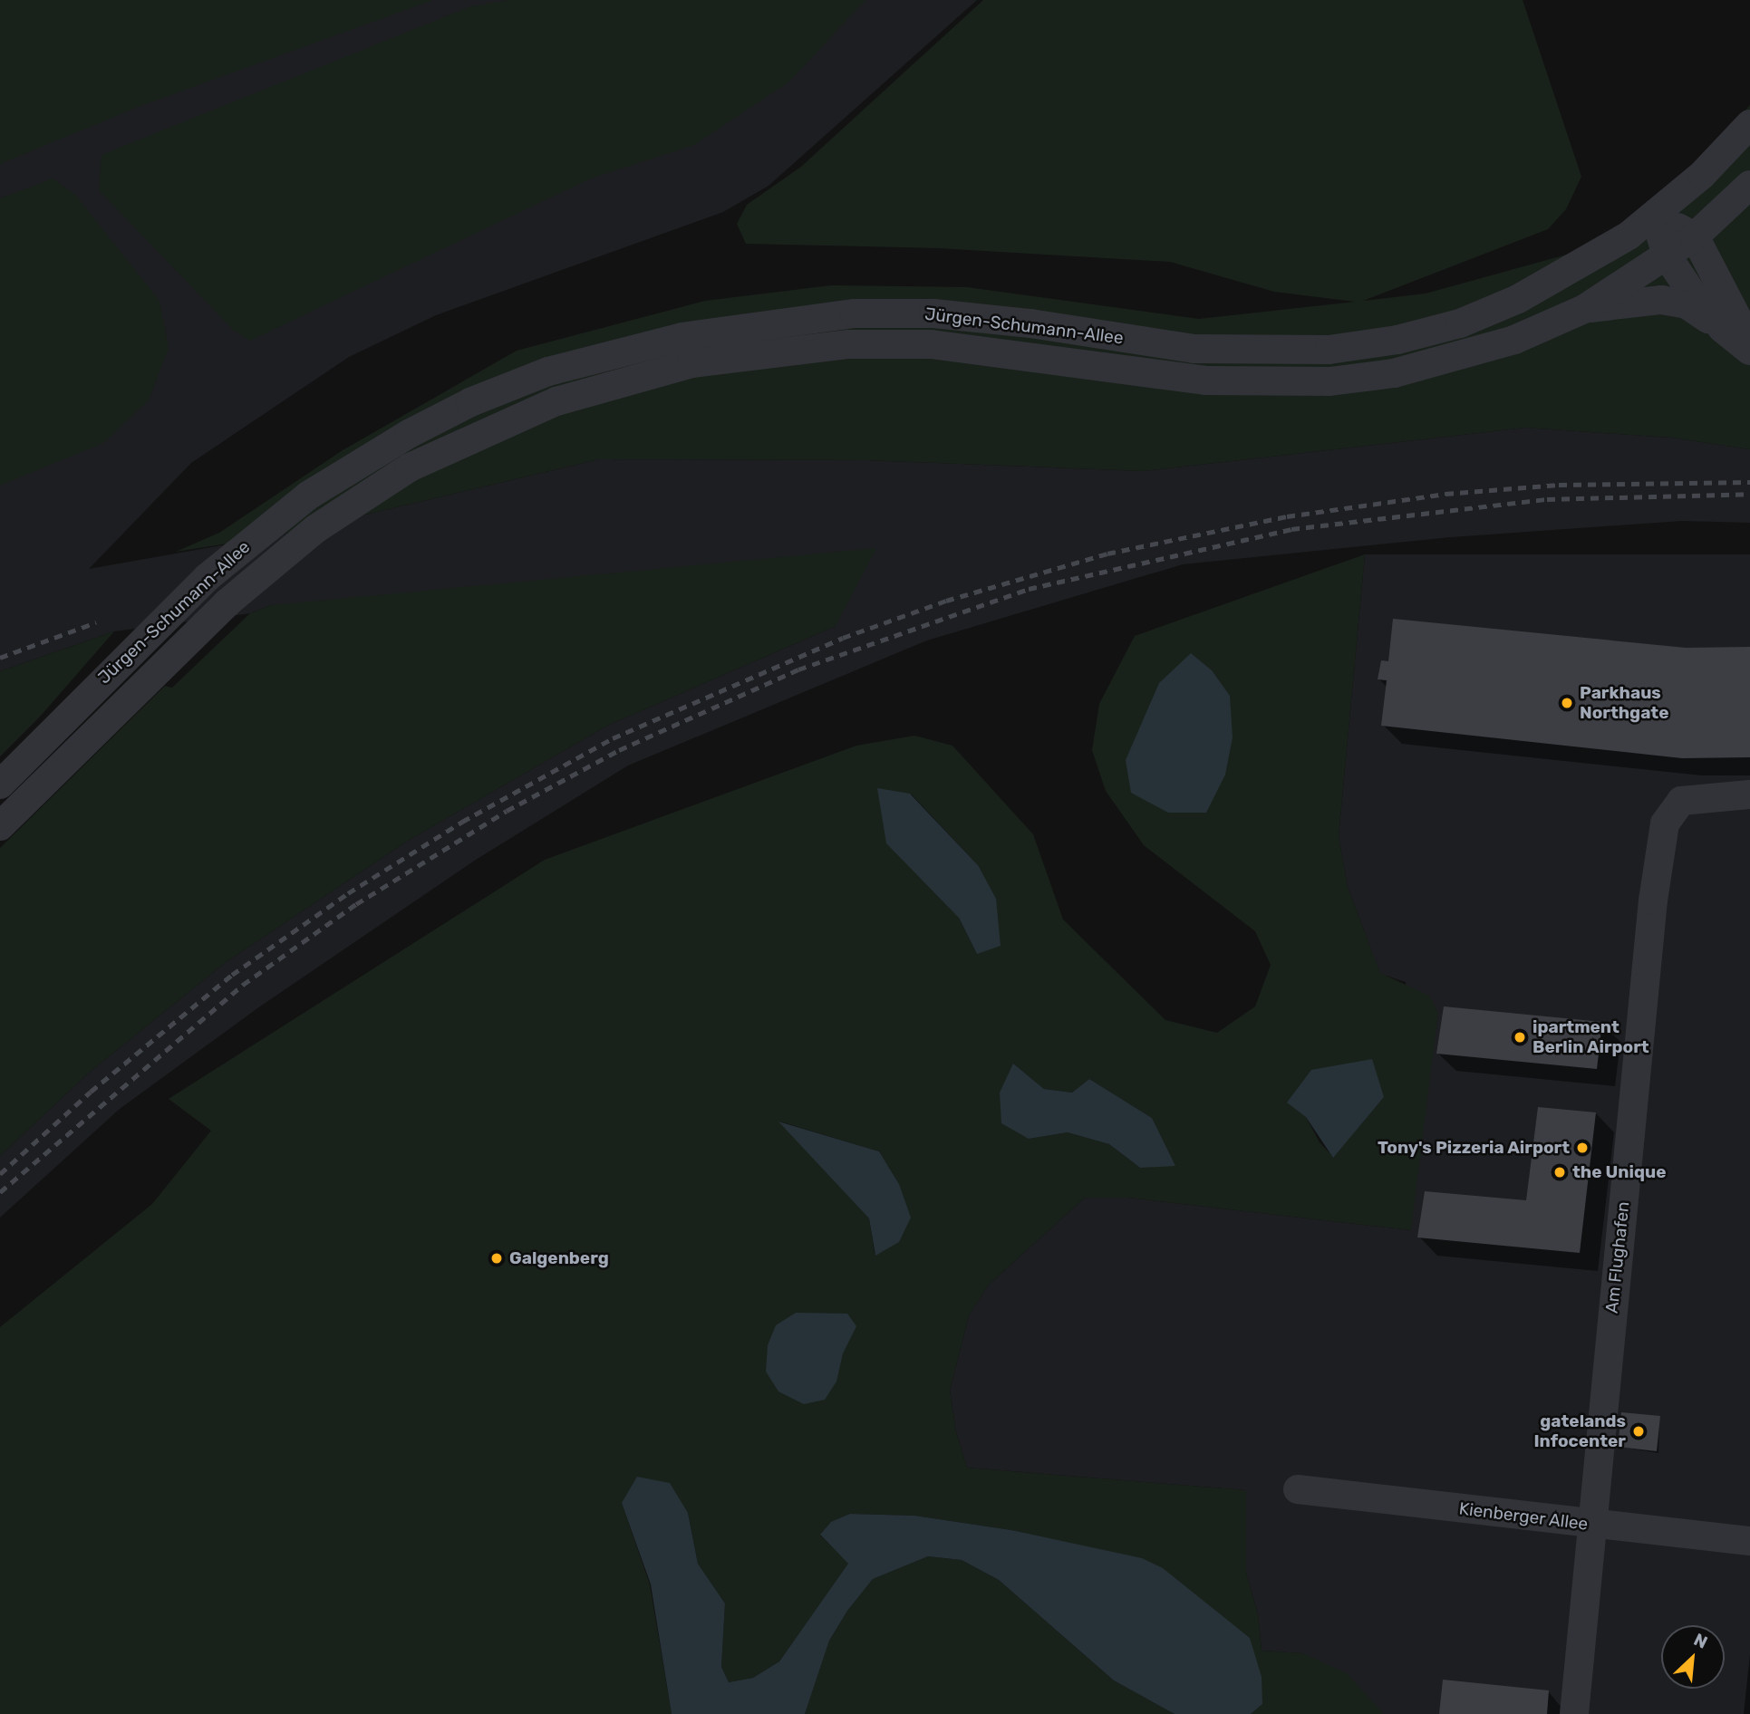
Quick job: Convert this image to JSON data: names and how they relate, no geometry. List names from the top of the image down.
{
  "streets": {
    "street": ["Jürgen-Schumann-Allee", "Am Flughafen", "Kienberger Allee"]
  },
  "crossings": [
    ["Am Flughafen", "Kienberger Allee"]
  ],
  "places": [
    "Parkhaus Northgate",
    "ipartment Berlin Airport",
    "Tony's Pizzeria Airport",
    "the Unique",
    "Galgenberg",
    "gatelands Infocenter"
  ],
  "north": "top right"
}
